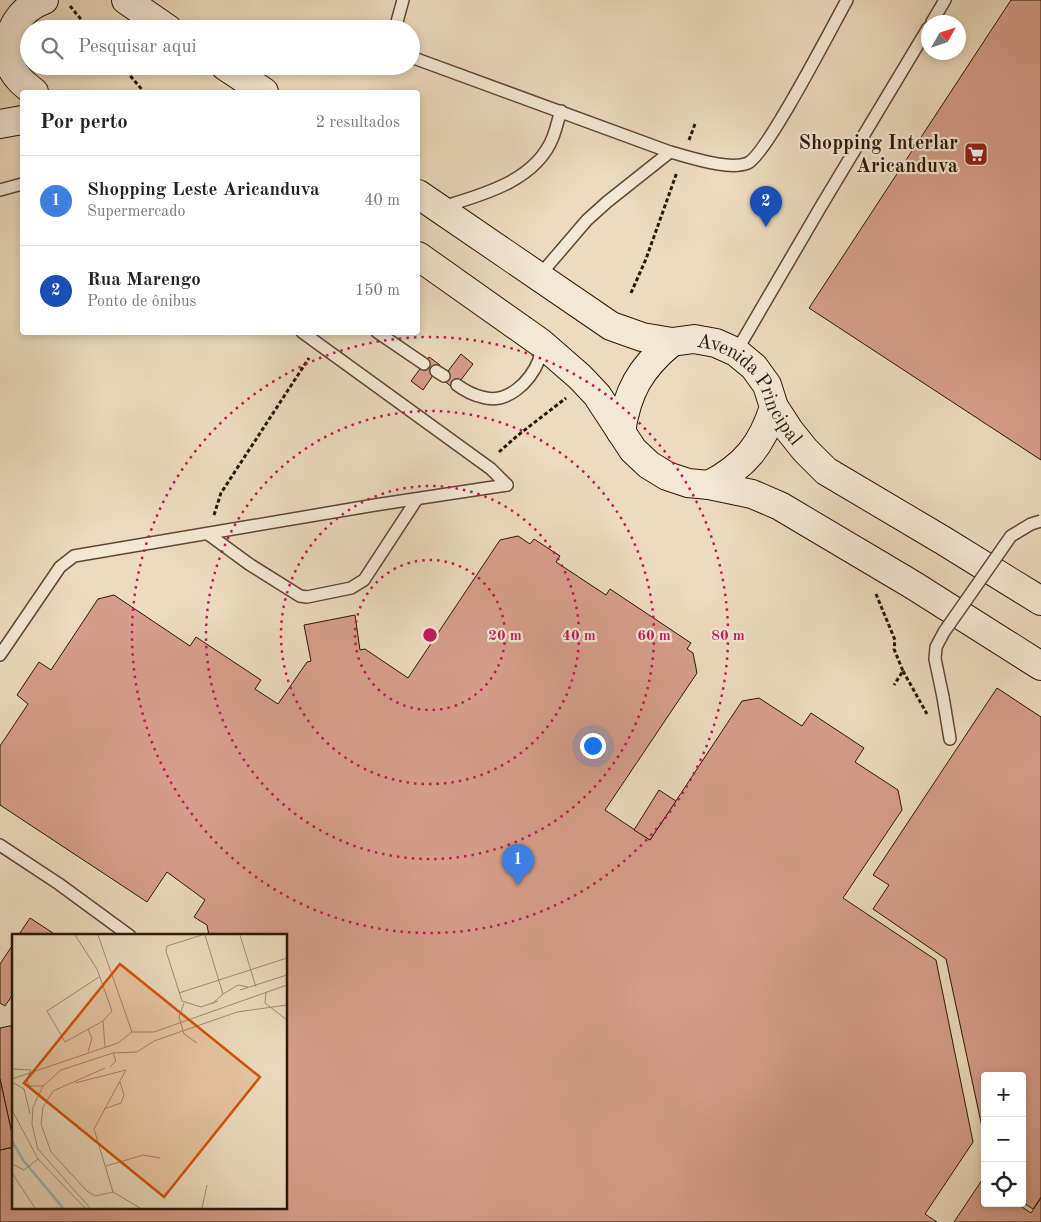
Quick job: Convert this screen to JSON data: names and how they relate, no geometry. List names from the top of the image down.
{
  "streets": {
    "street": ["Avenida Principal"]
  },
  "places": {
    "supermarket": ["Shopping Interlar Aricanduva"]
  },
  "north": "top right",
  "page": {
    "search": "Pesquisar aqui",
    "heading": ["Por perto", "2 resultados"],
    "list": [
      {
        "mark": "1",
        "name": "Shopping Leste Aricanduva",
        "note": "Supermercado",
        "value": "40 m"
      },
      {
        "mark": "2",
        "name": "Rua Marengo",
        "note": "Ponto de ônibus",
        "value": "150 m"
      }
    ],
    "pins": ["2", "1"],
    "map_buttons": ["+", "−"]
  },
  "rings": [
    "20 m",
    "40 m",
    "60 m",
    "80 m"
  ]
}
